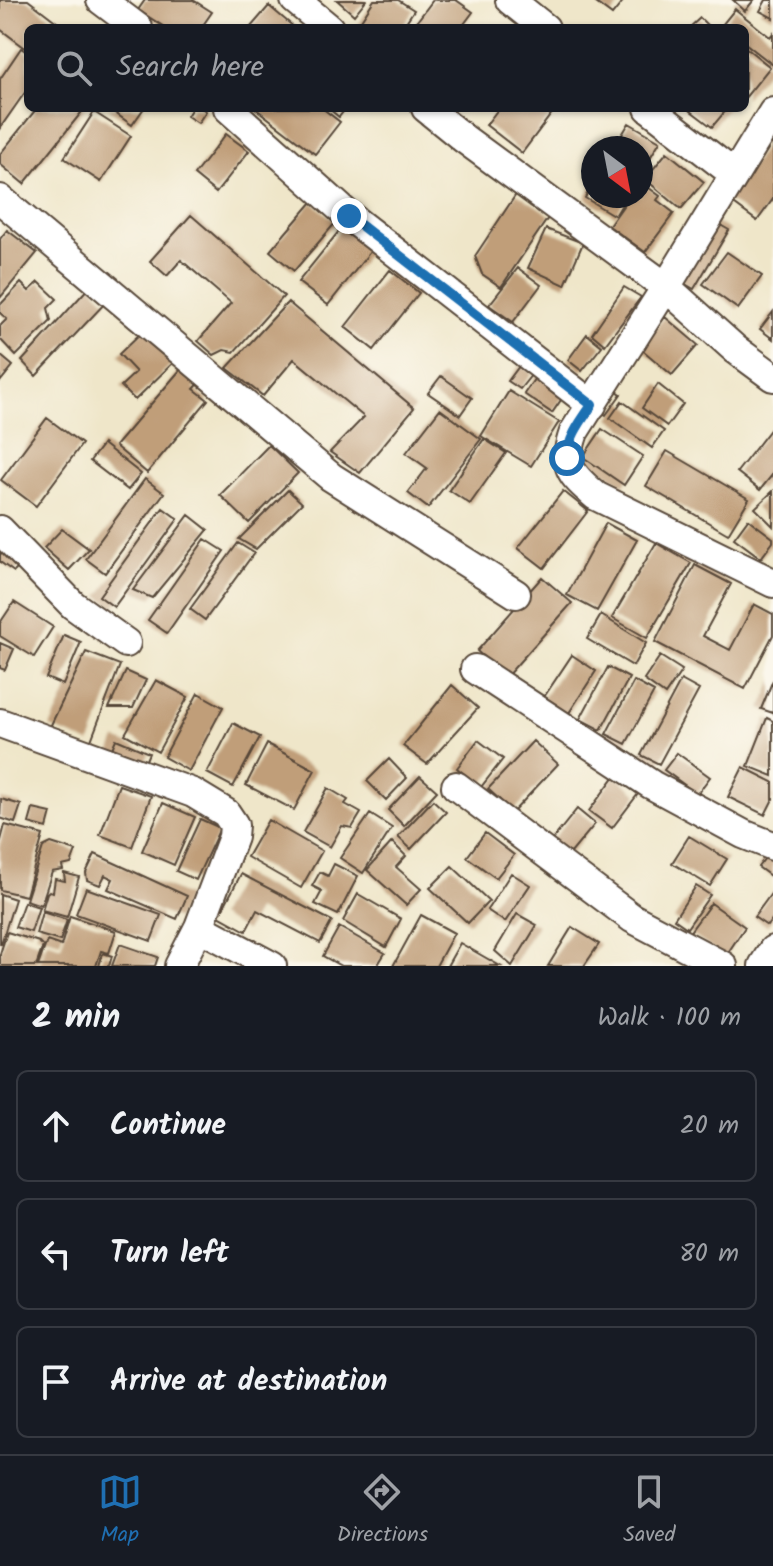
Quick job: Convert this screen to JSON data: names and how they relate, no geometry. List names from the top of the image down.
{
  "north": "bottom right",
  "page": {
    "search": "Search here",
    "heading": ["2 min", "Walk · 100 m"],
    "list": [
      ["Continue", "20 m"],
      ["Turn left", "80 m"],
      "Arrive at destination"
    ],
    "nav": ["Map", "Directions", "Saved"]
  }
}
